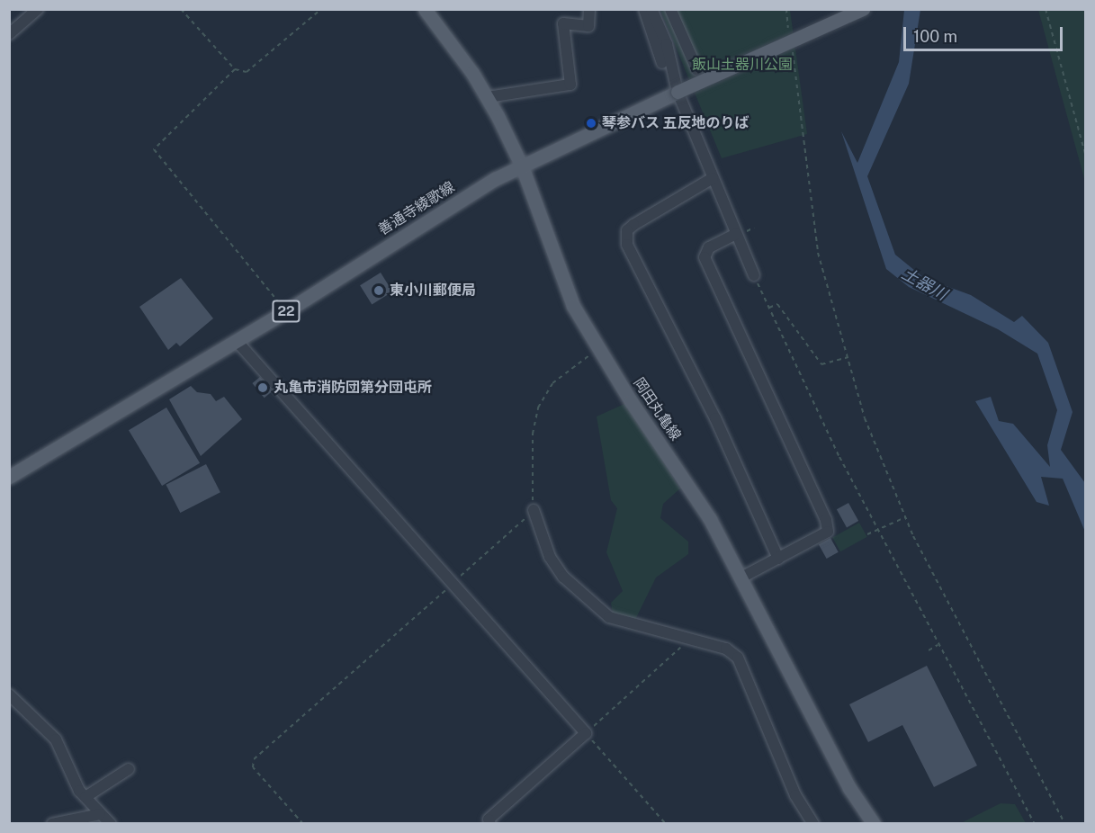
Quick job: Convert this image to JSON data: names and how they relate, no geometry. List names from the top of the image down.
{
  "streets": {
    "main road": ["善通寺綾歌線", "22", "岡田丸亀線"]
  },
  "crossings": [
    ["善通寺綾歌線", "岡田丸亀線"]
  ],
  "water": ["土器川"],
  "parks": ["飯山土器川公園"],
  "places": ["琴参バス 五反地のりば", "東小川郵便局", "丸亀市消防団第分団屯所"],
  "scale_bar": "100 m"
}
